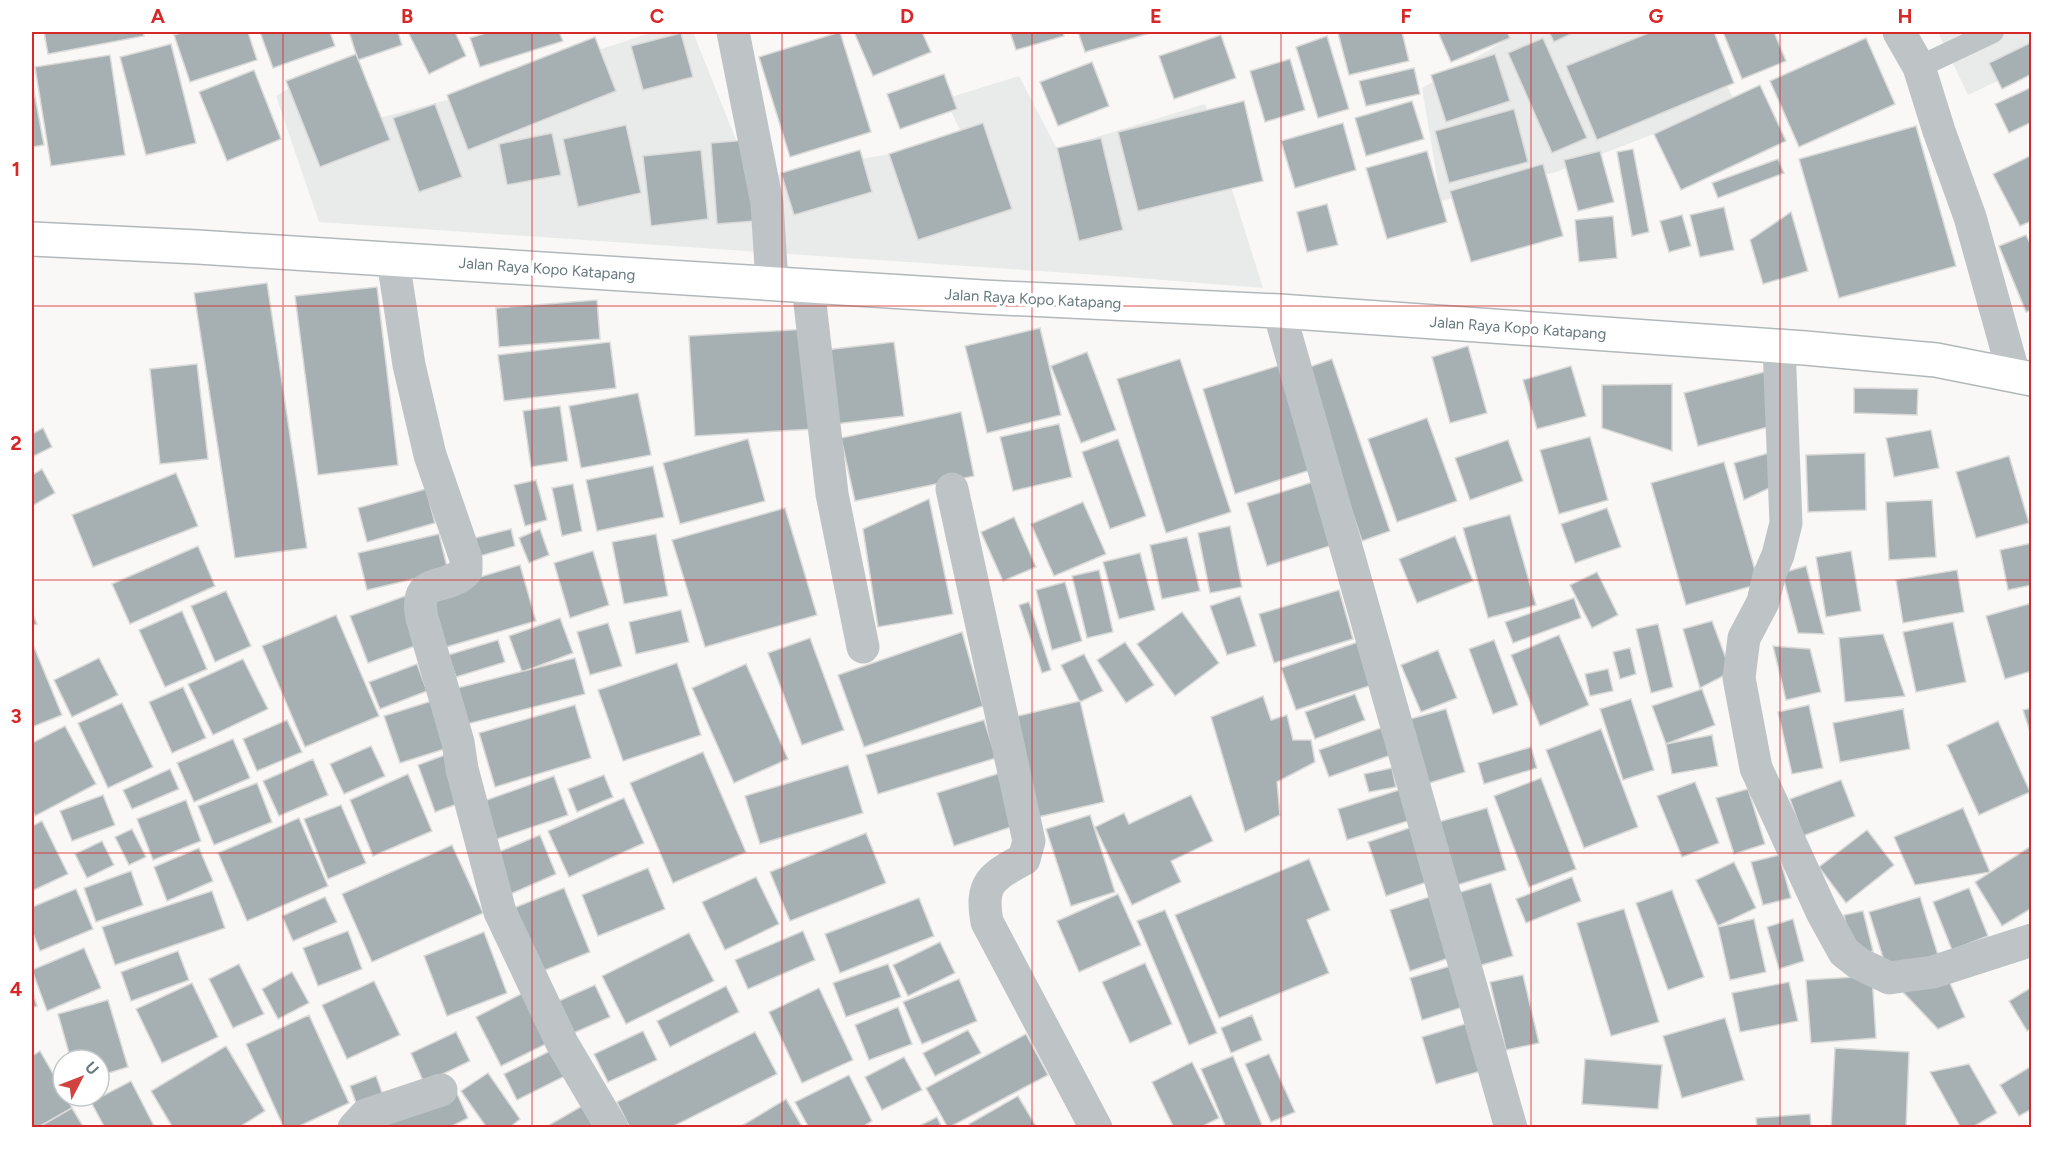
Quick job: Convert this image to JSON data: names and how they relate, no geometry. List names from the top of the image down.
{
  "streets": {
    "main road": ["Jalan Raya Kopo Katapang"]
  },
  "north": "top right",
  "grid": {
    "columns": [
      "A",
      "B",
      "C",
      "D",
      "E",
      "F",
      "G",
      "H"
    ],
    "rows": [
      "1",
      "2",
      "3",
      "4"
    ]
  }
}
